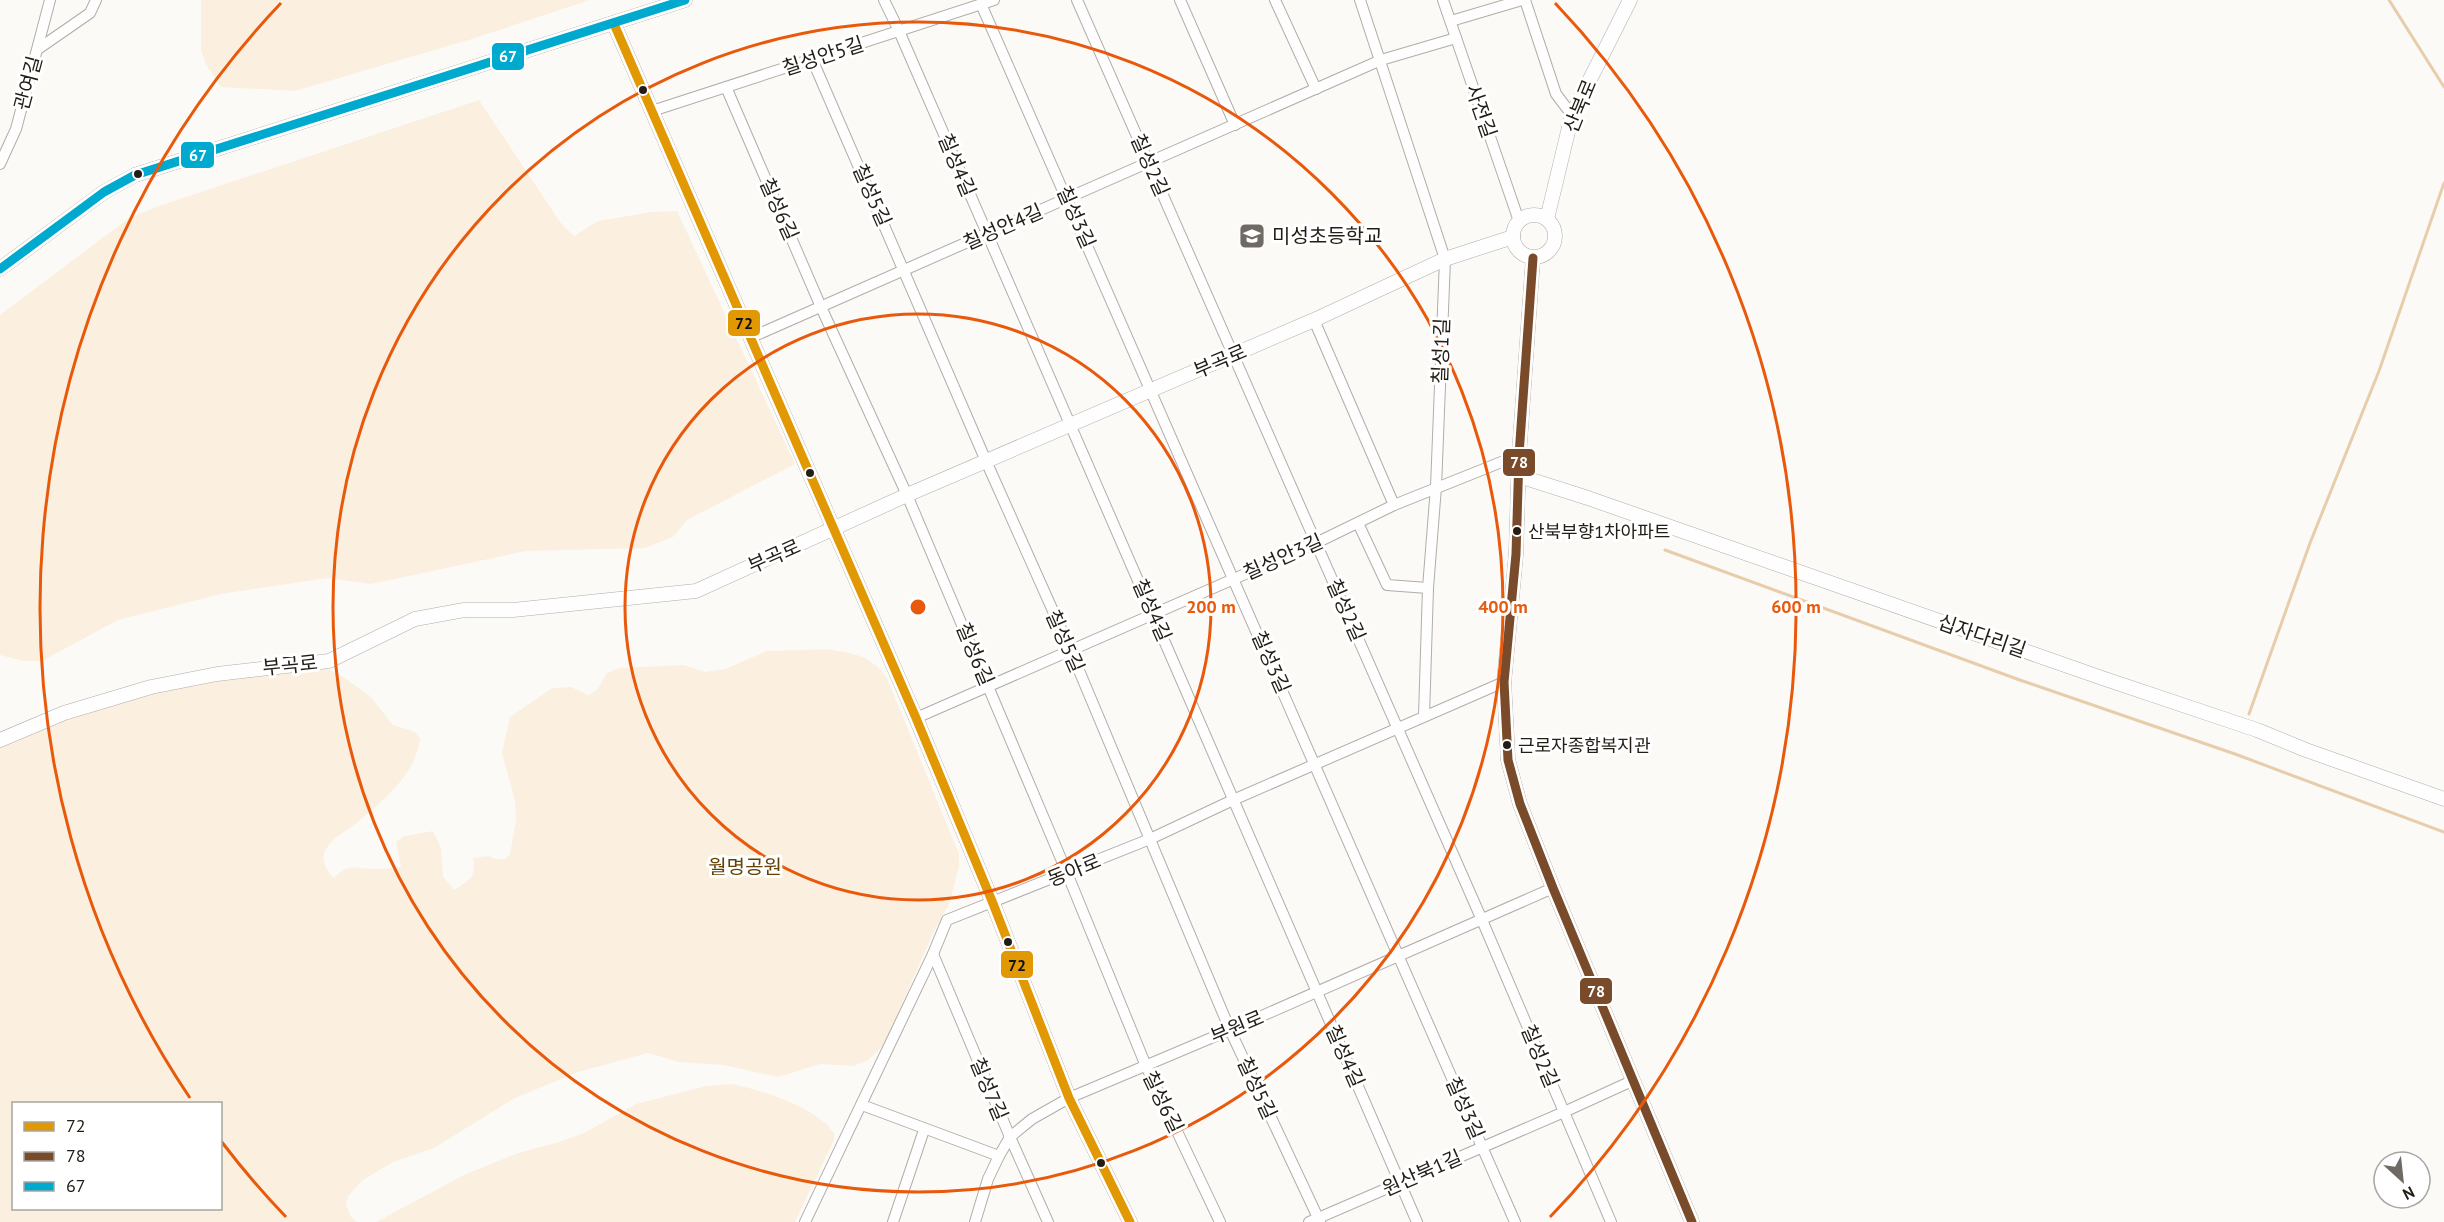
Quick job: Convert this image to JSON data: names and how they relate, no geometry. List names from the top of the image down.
{
  "streets": {
    "street": [
      "칠성안5길",
      "관여길",
      "산북로",
      "사전길",
      "칠성4길",
      "칠성2길",
      "칠성5길",
      "칠성6길",
      "칠성3길",
      "칠성안4길",
      "칠성1길",
      "부곡로",
      "칠성안3길",
      "십자다리길",
      "동아로",
      "부원로",
      "칠성7길",
      "원산북1길"
    ]
  },
  "crossings": [
    ["칠성안5길", "칠성4길"],
    ["칠성안5길", "칠성5길"],
    ["칠성안5길", "칠성6길"],
    ["칠성안5길", "칠성3길"],
    ["산북로", "사전길"],
    ["산북로", "부곡로"],
    ["사전길", "칠성안4길"],
    ["사전길", "부곡로"],
    ["칠성4길", "칠성안4길"],
    ["칠성4길", "부곡로"],
    ["칠성4길", "칠성안3길"],
    ["칠성4길", "동아로"],
    ["칠성4길", "부원로"],
    ["칠성4길", "원산북1길"],
    ["칠성2길", "칠성안4길"],
    ["칠성2길", "부곡로"],
    ["칠성2길", "칠성안3길"],
    ["칠성2길", "동아로"],
    ["칠성2길", "부원로"],
    ["칠성2길", "원산북1길"],
    ["칠성5길", "칠성안4길"],
    ["칠성5길", "부곡로"],
    ["칠성5길", "칠성안3길"],
    ["칠성5길", "동아로"],
    ["칠성5길", "부원로"],
    ["칠성5길", "원산북1길"],
    ["칠성6길", "칠성안4길"],
    ["칠성6길", "부곡로"],
    ["칠성6길", "칠성안3길"],
    ["칠성6길", "동아로"],
    ["칠성6길", "부원로"],
    ["칠성3길", "칠성안4길"],
    ["칠성3길", "부곡로"],
    ["칠성3길", "칠성안3길"],
    ["칠성3길", "동아로"],
    ["칠성3길", "부원로"],
    ["칠성3길", "원산북1길"],
    ["칠성안4길", "칠성1길"],
    ["칠성1길", "부곡로"],
    ["칠성1길", "칠성안3길"],
    ["칠성1길", "동아로"],
    ["동아로", "칠성7길"],
    ["부원로", "칠성7길"]
  ],
  "parks": ["월명공원"],
  "places": {
    "school or university": ["미성초등학교"],
    "other": ["산북부향1차아파트", "근로자종합복지관"]
  },
  "lines": ["transit line 67", "transit line 72", "transit line 78"],
  "legend": ["72", "78", "67"],
  "north": "bottom right",
  "rings": ["200 m", "400 m", "600 m"]
}
